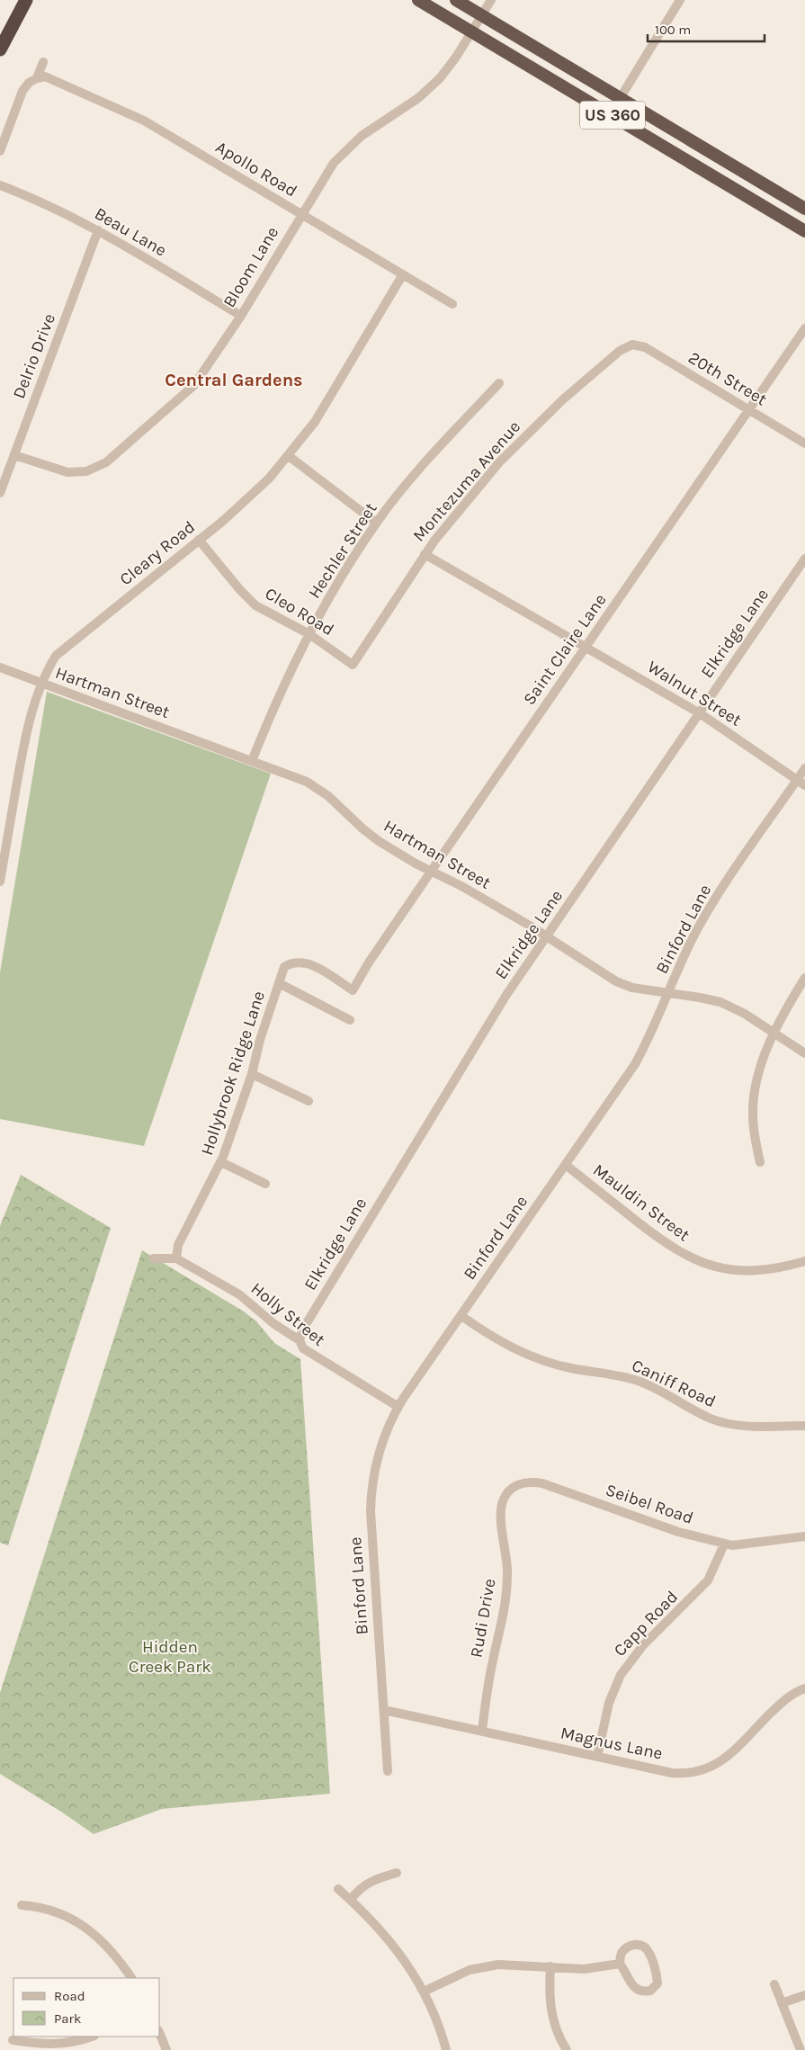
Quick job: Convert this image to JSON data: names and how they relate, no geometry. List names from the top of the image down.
{
  "streets": {
    "highway": ["US 360"],
    "street": [
      "Apollo Road",
      "Beau Lane",
      "Bloom Lane",
      "Delrio Drive",
      "20th Street",
      "Montezuma Avenue",
      "Hechler Street",
      "Cleary Road",
      "Cleo Road",
      "Elkridge Lane",
      "Saint Claire Lane",
      "Hartman Street",
      "Walnut Street",
      "Binford Lane",
      "Hollybrook Ridge Lane",
      "Mauldin Street",
      "Holly Street",
      "Caniff Road",
      "Seibel Road",
      "Rudi Drive",
      "Capp Road",
      "Magnus Lane"
    ]
  },
  "crossings": [
    ["US 360", "Bloom Lane"],
    ["Apollo Road", "Bloom Lane"],
    ["Apollo Road", "Cleary Road"],
    ["Beau Lane", "Bloom Lane"],
    ["Beau Lane", "Delrio Drive"],
    ["Bloom Lane", "Delrio Drive"],
    ["20th Street", "Montezuma Avenue"],
    ["20th Street", "Saint Claire Lane"],
    ["Montezuma Avenue", "Cleo Road"],
    ["Montezuma Avenue", "Walnut Street"],
    ["Hechler Street", "Cleo Road"],
    ["Hechler Street", "Hartman Street"],
    ["Cleary Road", "Cleo Road"],
    ["Cleary Road", "Hartman Street"],
    ["Elkridge Lane", "Hartman Street"],
    ["Elkridge Lane", "Walnut Street"],
    ["Elkridge Lane", "Holly Street"],
    ["Saint Claire Lane", "Hartman Street"],
    ["Saint Claire Lane", "Walnut Street"],
    ["Saint Claire Lane", "Hollybrook Ridge Lane"],
    ["Hartman Street", "Binford Lane"],
    ["Walnut Street", "Binford Lane"],
    ["Binford Lane", "Mauldin Street"],
    ["Binford Lane", "Holly Street"],
    ["Binford Lane", "Caniff Road"],
    ["Binford Lane", "Magnus Lane"],
    ["Hollybrook Ridge Lane", "Holly Street"],
    ["Seibel Road", "Rudi Drive"],
    ["Seibel Road", "Capp Road"],
    ["Rudi Drive", "Magnus Lane"],
    ["Capp Road", "Magnus Lane"]
  ],
  "districts": ["Central Gardens"],
  "parks": ["Hidden Creek Park"],
  "legend": ["Road", "Park"],
  "scale_bar": "100 m"
}
